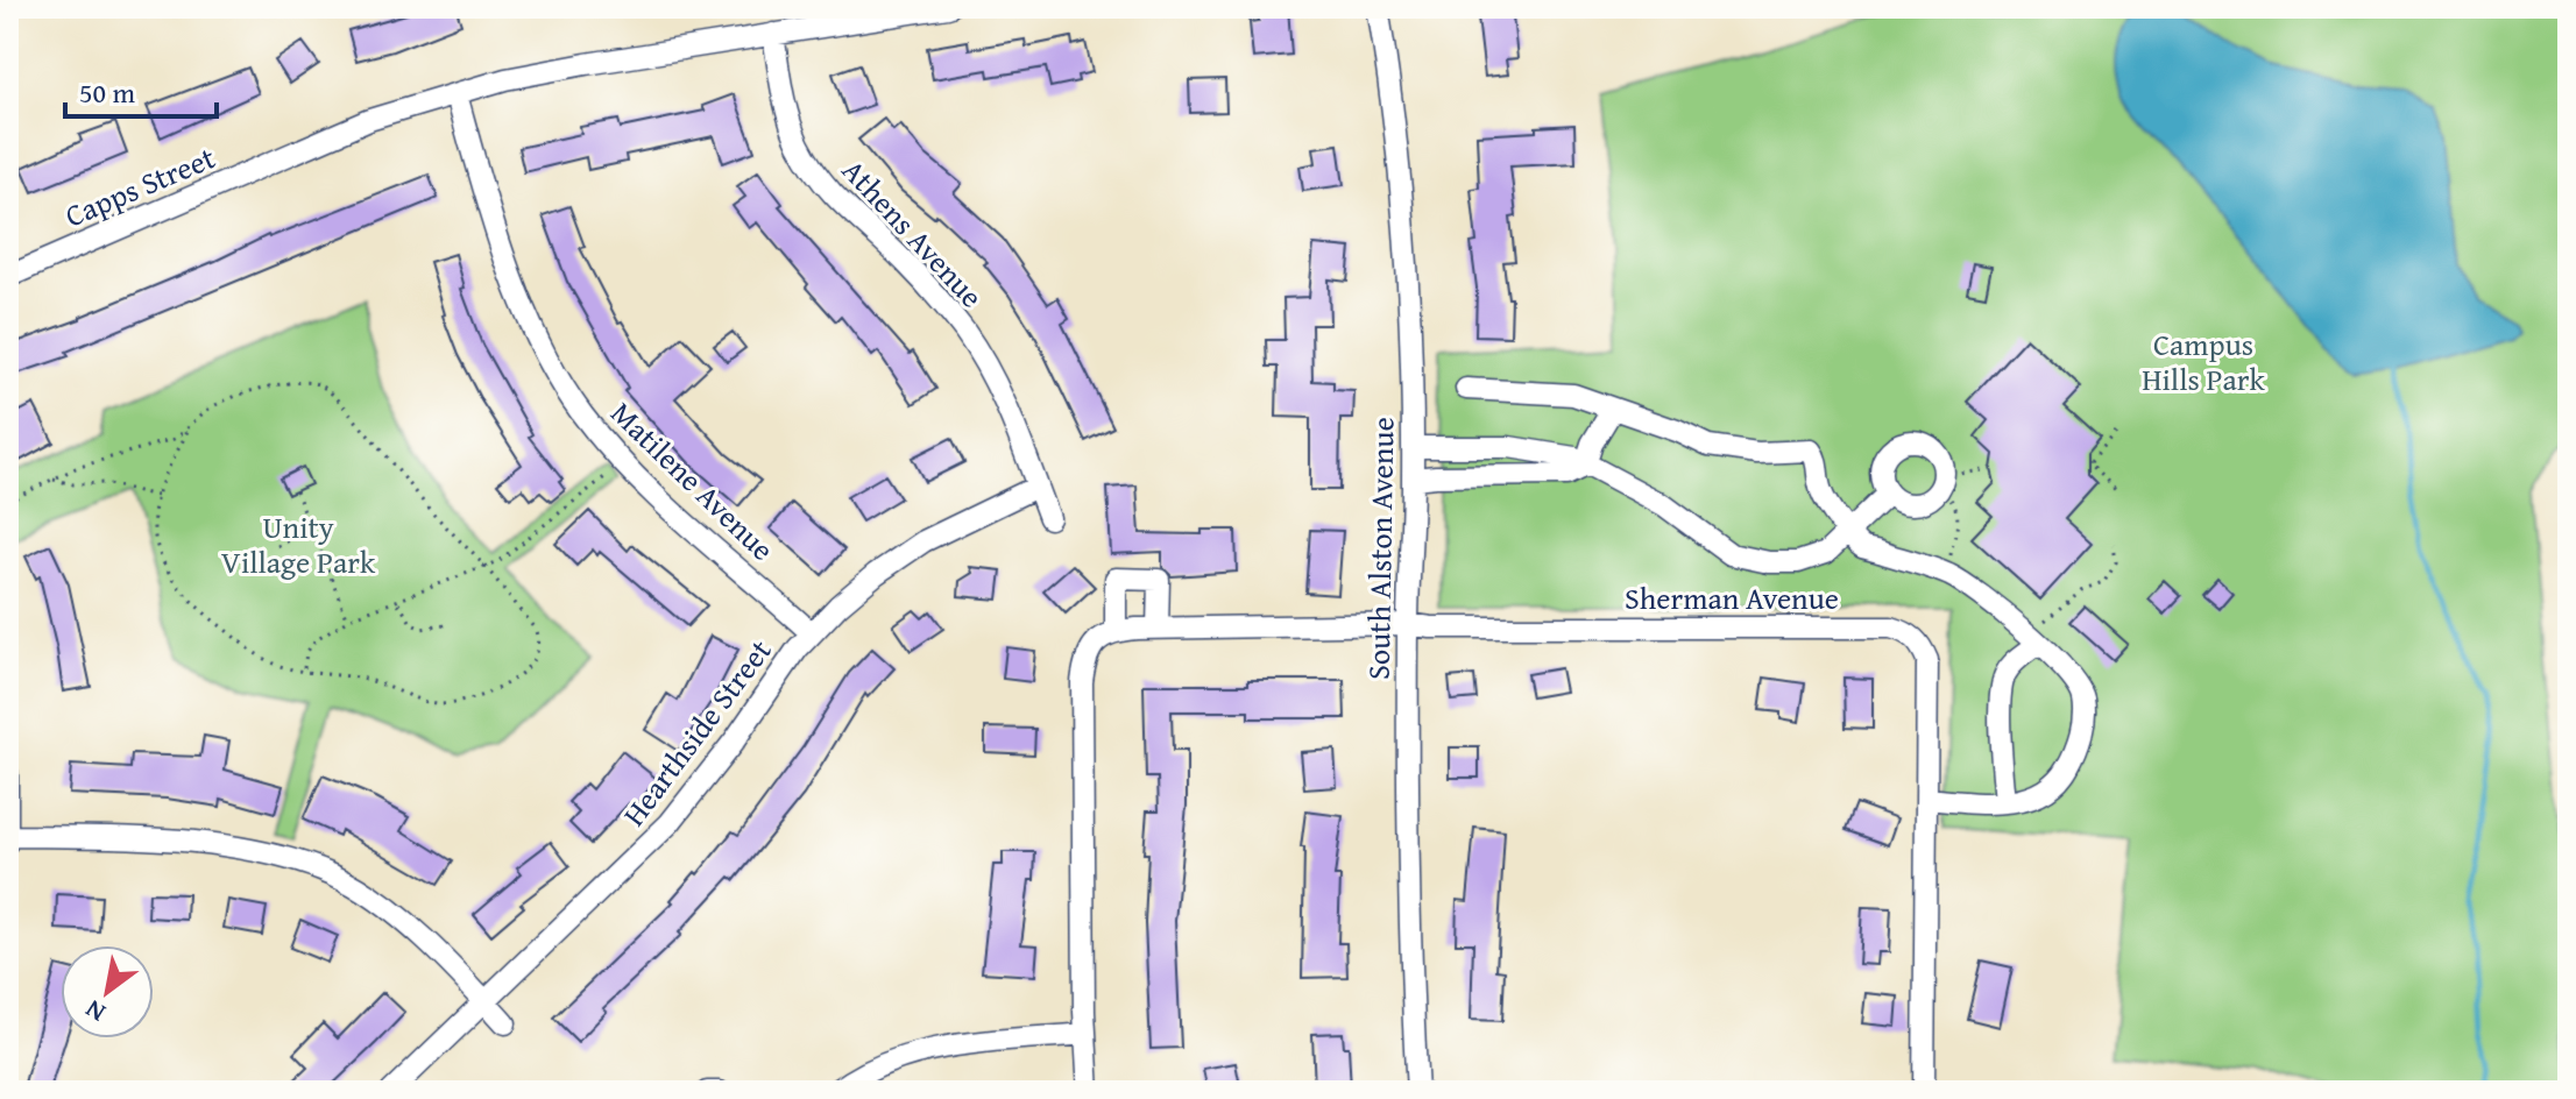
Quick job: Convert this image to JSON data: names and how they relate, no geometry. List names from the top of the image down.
{
  "streets": {
    "street": [
      "Capps Street",
      "Athens Avenue",
      "Matilene Avenue",
      "South Alston Avenue",
      "Sherman Avenue",
      "Hearthside Street"
    ]
  },
  "crossings": [
    ["Capps Street", "Athens Avenue"],
    ["Capps Street", "Matilene Avenue"],
    ["Athens Avenue", "Hearthside Street"],
    ["Matilene Avenue", "Hearthside Street"],
    ["South Alston Avenue", "Sherman Avenue"]
  ],
  "parks": ["Campus Hills Park", "Unity Village Park"],
  "scale_bar": "50 m",
  "north": "bottom left"
}
